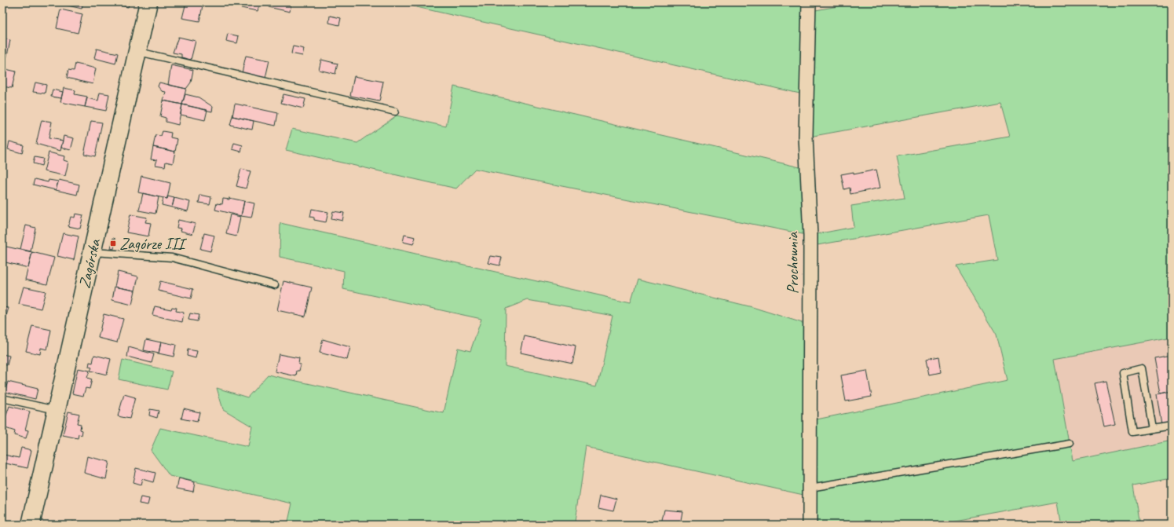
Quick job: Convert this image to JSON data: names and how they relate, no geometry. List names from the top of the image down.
{
  "streets": {
    "street": ["Prochownia", "Zagórska"]
  },
  "places": {
    "transit": ["Zagórze III"]
  }
}
